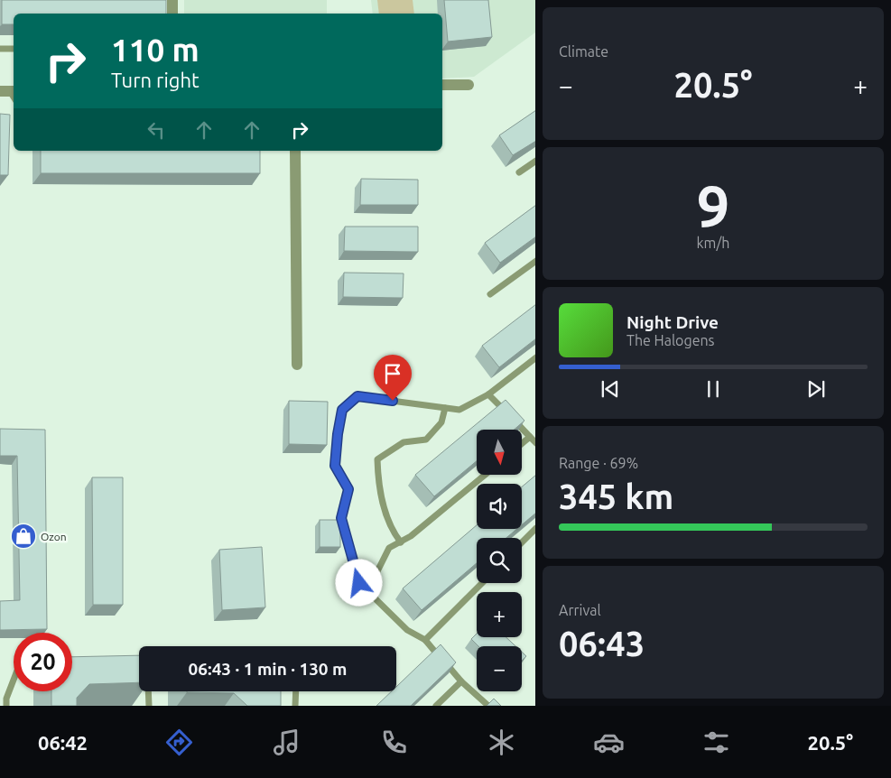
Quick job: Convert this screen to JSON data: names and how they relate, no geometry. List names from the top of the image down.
{
  "places": {
    "shop": ["Ozon"]
  },
  "north": "bottom",
  "page": {
    "tile": [
      "Climate",
      ["9", "km/h"],
      ["Range · 69%", "345 km"],
      ["Arrival", "06:43"]
    ],
    "turn": ["110 m", "Turn right"],
    "heat": ["−", "20.5°", "+"],
    "song": ["Night Drive", "The Halogens"],
    "map_buttons": ["+", "−"],
    "limit": "20",
    "trip": "06:43 · 1 min · 130 m",
    "tabs": ["06:42", "20.5°"]
  }
}
